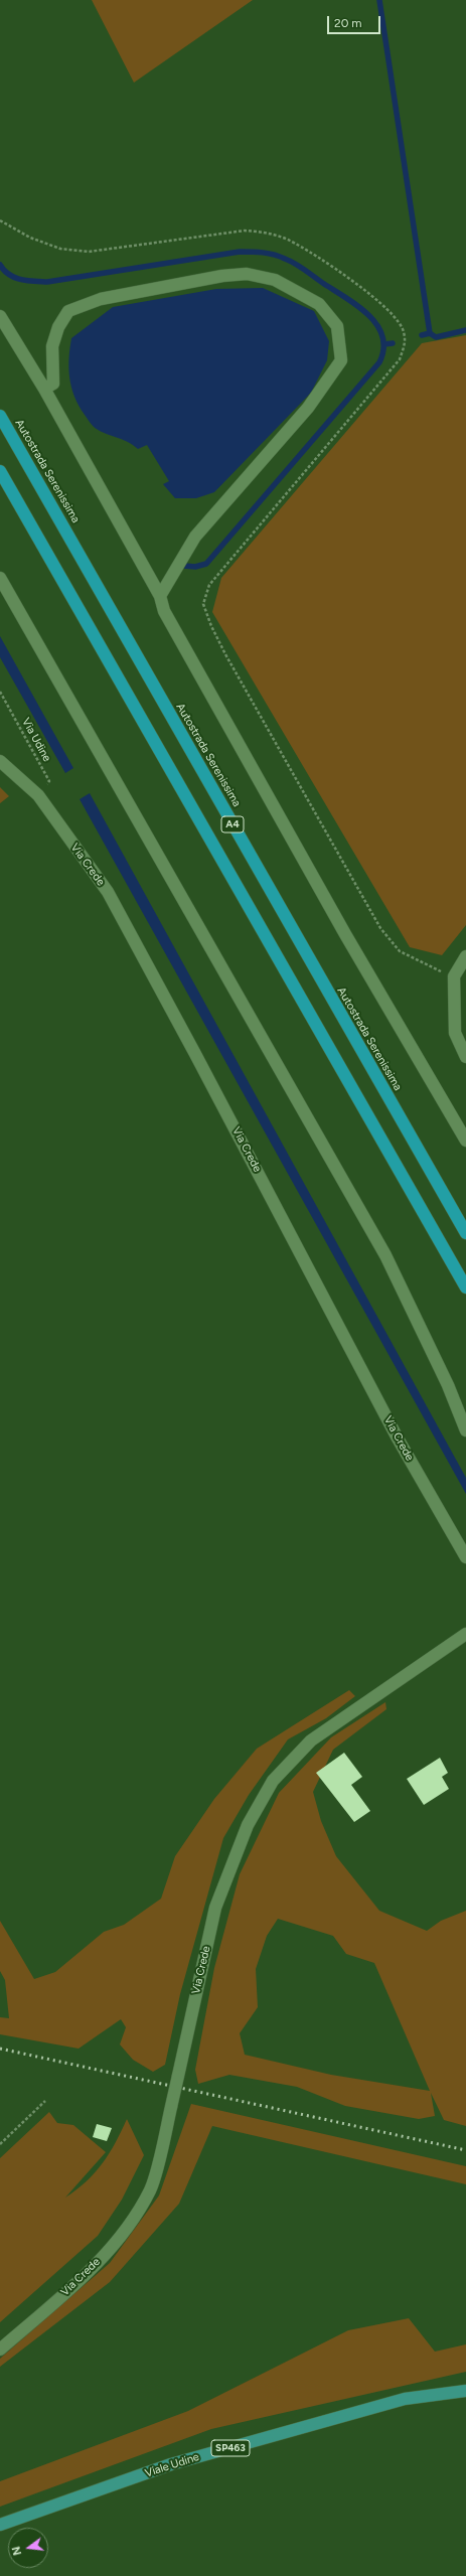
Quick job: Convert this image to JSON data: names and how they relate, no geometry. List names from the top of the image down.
{
  "streets": {
    "highway": ["Autostrada Serenissima", "A4"],
    "main road": ["SP463", "Viale Udine"],
    "street": ["Via Crede"],
    "path": ["Via Udine"]
  },
  "crossings": [
    ["Via Udine", "Via Crede"]
  ],
  "scale_bar": "20 m",
  "north": "left"
}
